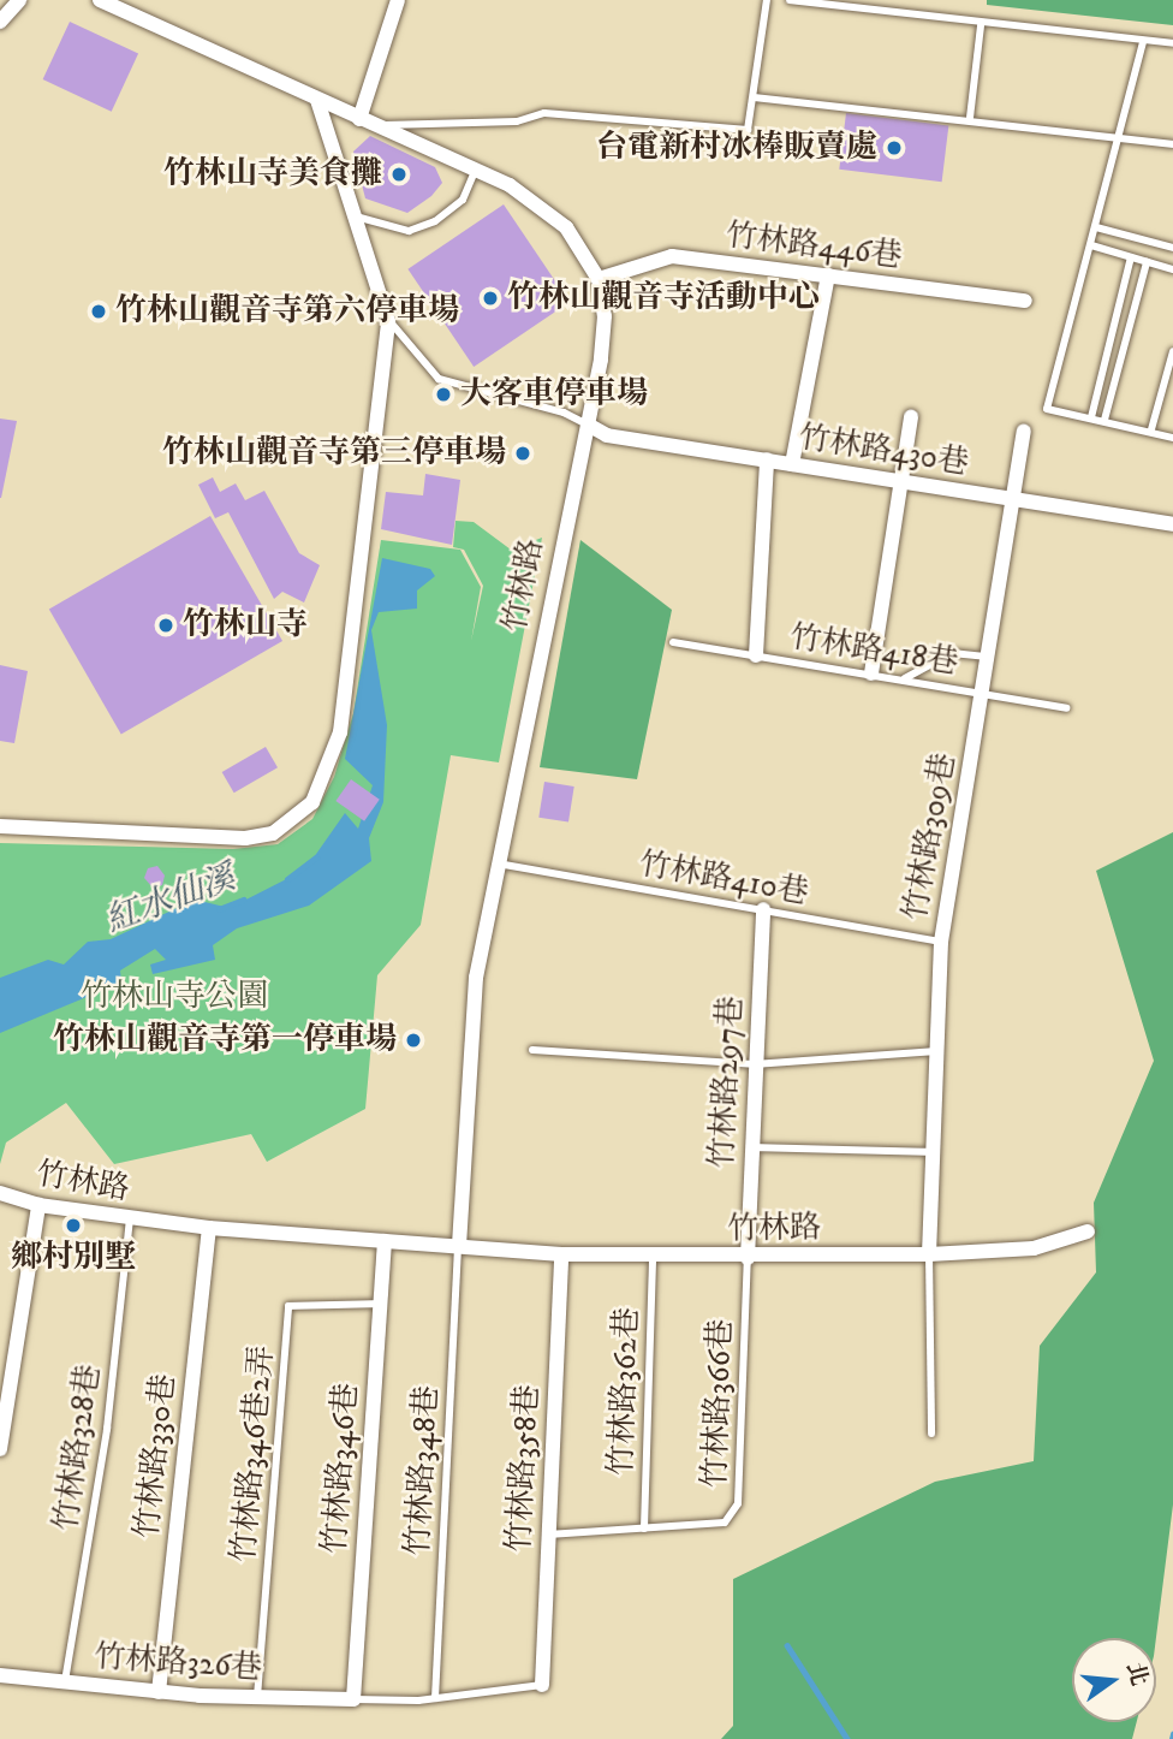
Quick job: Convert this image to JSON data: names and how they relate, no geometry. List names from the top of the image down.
{
  "streets": {
    "street": [
      "竹林路446巷",
      "竹林路430巷",
      "竹林路",
      "竹林路309巷",
      "竹林路297巷",
      "竹林路330巷",
      "竹林路346巷",
      "竹林路358巷",
      "竹林路326巷"
    ],
    "lane": [
      "竹林路418巷",
      "竹林路410巷",
      "竹林路362巷",
      "竹林路366巷",
      "竹林路328巷",
      "竹林路346巷2弄",
      "竹林路348巷"
    ]
  },
  "crossings": [
    ["竹林路446巷", "竹林路"],
    ["竹林路430巷", "竹林路"],
    ["竹林路430巷", "竹林路309巷"],
    ["竹林路", "竹林路309巷"],
    ["竹林路", "竹林路410巷"],
    ["竹林路", "竹林路297巷"],
    ["竹林路", "竹林路362巷"],
    ["竹林路", "竹林路366巷"],
    ["竹林路", "竹林路328巷"],
    ["竹林路", "竹林路330巷"],
    ["竹林路", "竹林路346巷"],
    ["竹林路", "竹林路358巷"],
    ["竹林路", "竹林路348巷"],
    ["竹林路418巷", "竹林路309巷"],
    ["竹林路309巷", "竹林路410巷"],
    ["竹林路410巷", "竹林路297巷"],
    ["竹林路297巷", "竹林路366巷"],
    ["竹林路362巷", "竹林路366巷"],
    ["竹林路366巷", "竹林路358巷"],
    ["竹林路328巷", "竹林路326巷"],
    ["竹林路346巷2弄", "竹林路346巷"],
    ["竹林路346巷2弄", "竹林路326巷"],
    ["竹林路330巷", "竹林路326巷"],
    ["竹林路346巷", "竹林路326巷"]
  ],
  "water": ["紅水仙溪"],
  "parks": ["竹林山寺公園"],
  "places": [
    "台電新村冰棒販賣處",
    "竹林山寺美食攤",
    "竹林山觀音寺活動中心",
    "竹林山觀音寺第六停車場",
    "大客車停車場",
    "竹林山觀音寺第三停車場",
    "竹林山寺",
    "竹林山觀音寺第一停車場",
    "鄉村別墅"
  ],
  "north": "right"
}
